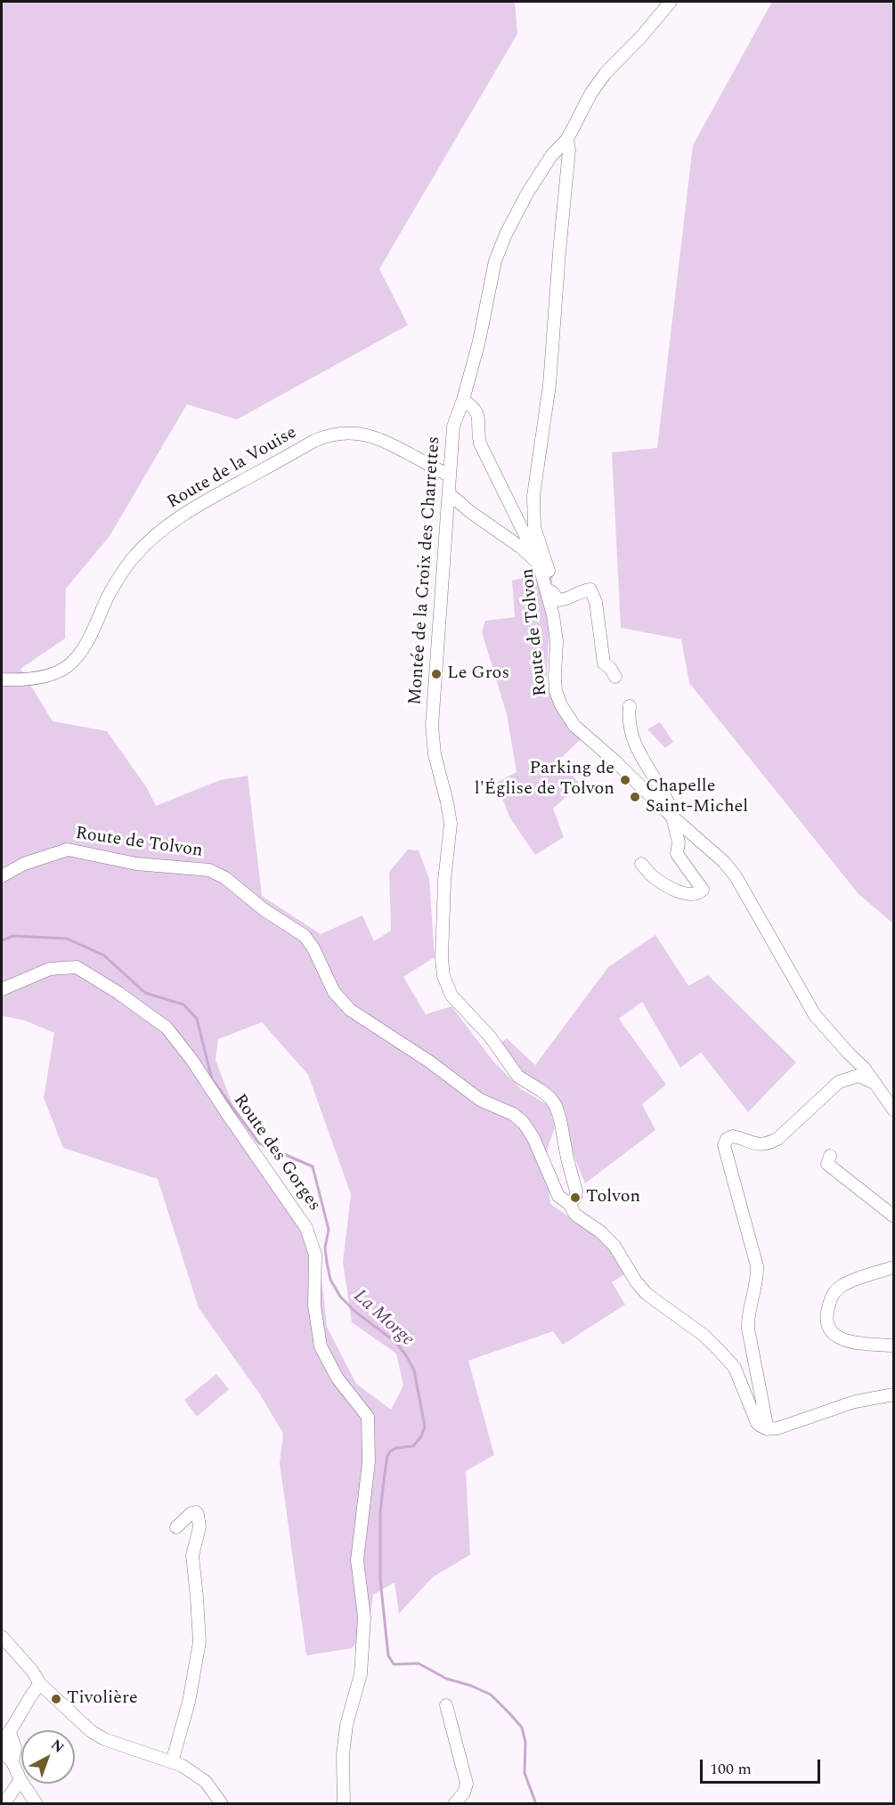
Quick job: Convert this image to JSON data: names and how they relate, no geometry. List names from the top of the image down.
{
  "streets": {
    "street": [
      "Route de la Vouise",
      "Montée de la Croix des Charrettes",
      "Route de Tolvon",
      "Route des Gorges"
    ]
  },
  "crossings": [
    ["Route de la Vouise", "Montée de la Croix des Charrettes"],
    ["Montée de la Croix des Charrettes", "Route de Tolvon"]
  ],
  "water": ["La Morge"],
  "places": [
    "Le Gros",
    "Parking de l'Église de Tolvon",
    "Chapelle Saint-Michel",
    "Tolvon",
    "Tivolière"
  ],
  "scale_bar": "100 m",
  "north": "top right"
}
